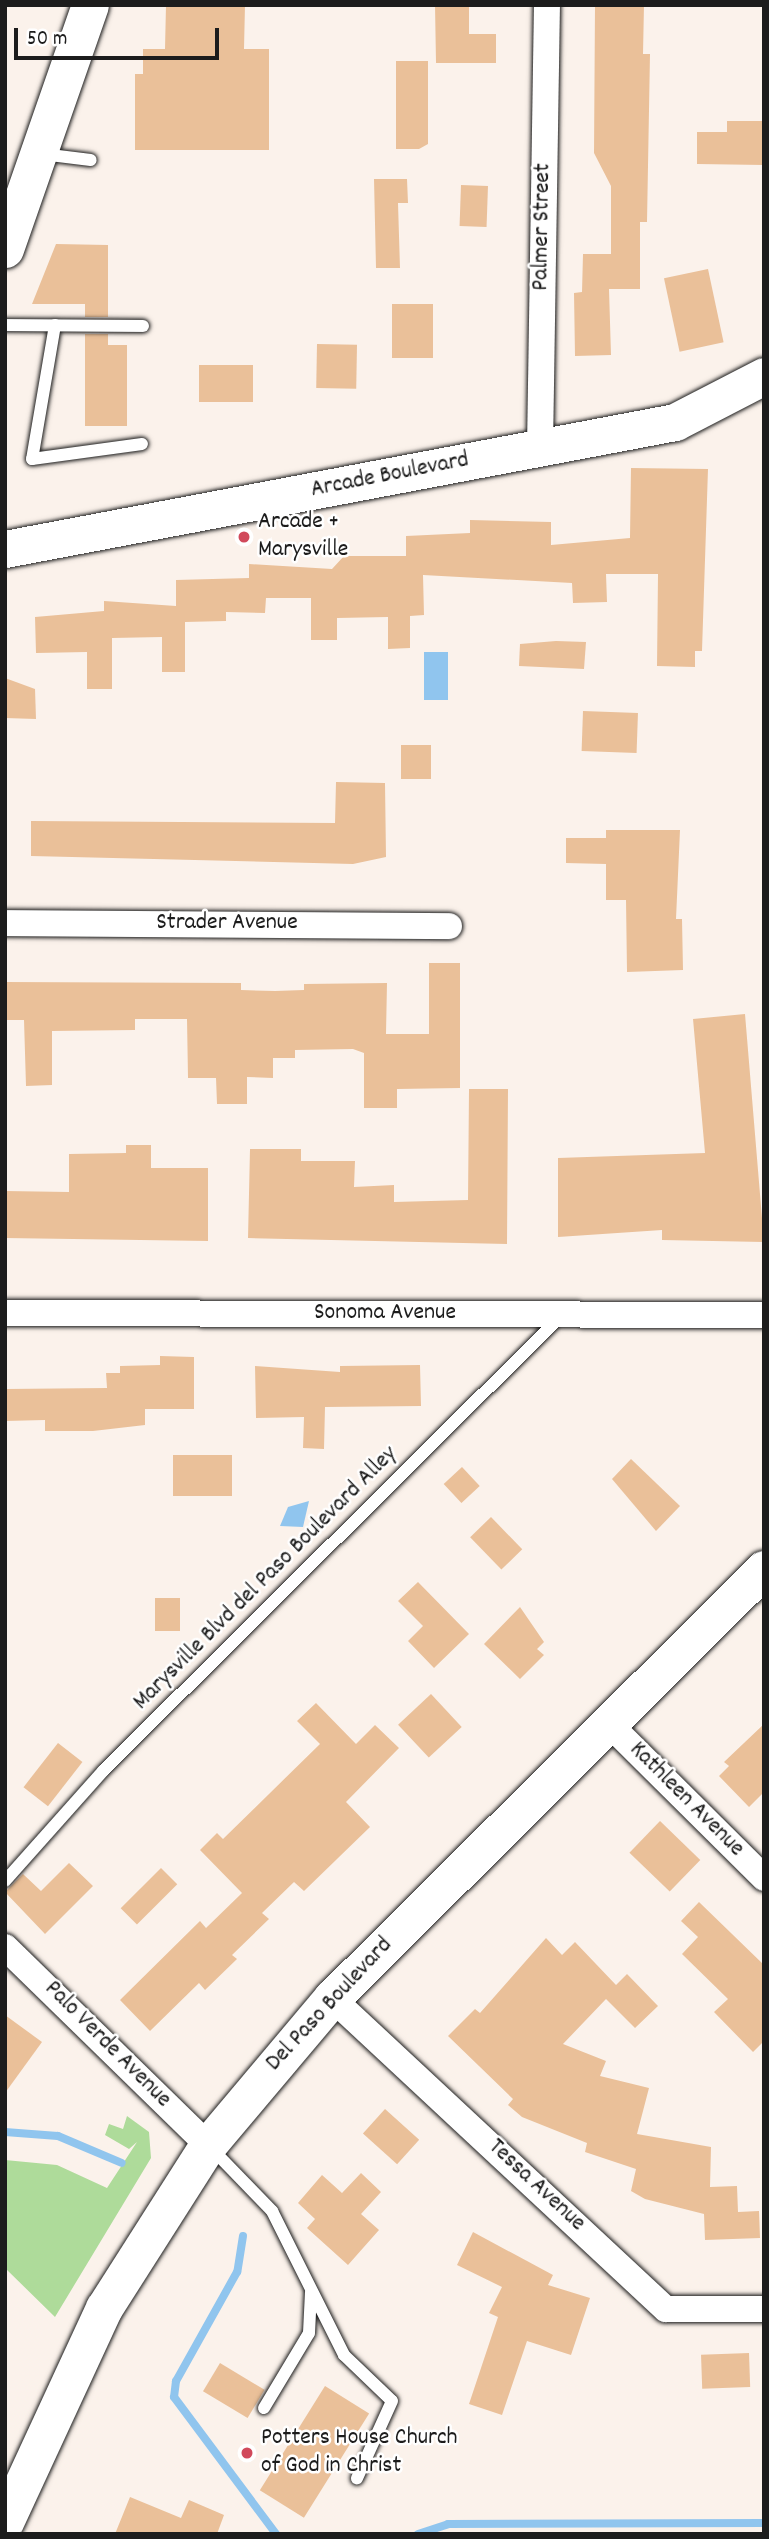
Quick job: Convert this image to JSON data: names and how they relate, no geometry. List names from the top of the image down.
{
  "streets": {
    "main road": ["Arcade Boulevard", "Del Paso Boulevard"],
    "street": [
      "Palmer Street",
      "Strader Avenue",
      "Sonoma Avenue",
      "Kathleen Avenue",
      "Palo Verde Avenue",
      "Tessa Avenue"
    ],
    "lane": ["Marysville Blvd del Paso Boulevard Alley"]
  },
  "crossings": [
    ["Palmer Street", "Arcade Boulevard"],
    ["Sonoma Avenue", "Marysville Blvd del Paso Boulevard Alley"],
    ["Kathleen Avenue", "Del Paso Boulevard"],
    ["Del Paso Boulevard", "Palo Verde Avenue"],
    ["Del Paso Boulevard", "Tessa Avenue"]
  ],
  "places": ["Arcade + Marysville", "Potters House Church of God in Christ"],
  "scale_bar": "50 m"
}
